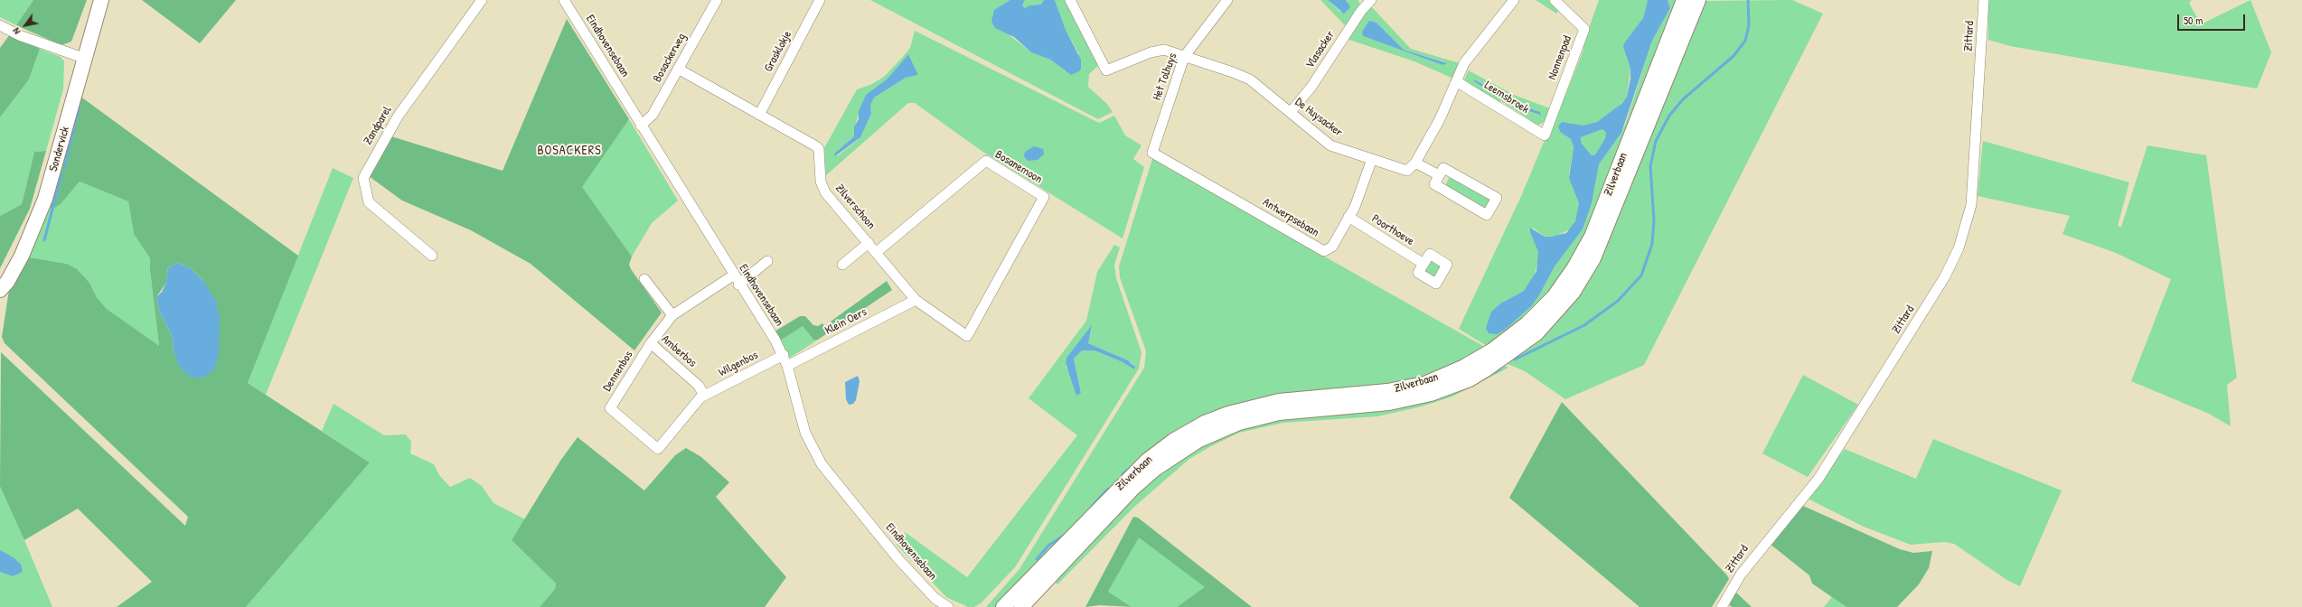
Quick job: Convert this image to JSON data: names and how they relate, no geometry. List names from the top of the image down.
{
  "streets": {
    "main road": ["Sondervick", "Zilverbaan"],
    "street": [
      "Zittard",
      "Eindhovensebaan",
      "Vlasacker",
      "Grasklokje",
      "Bosackerweg",
      "Nonnenpad",
      "Het Tolhuys",
      "Leemsbroek",
      "De Huysacker",
      "Zandparel",
      "Bosanemoon",
      "Zilverschoon",
      "Antwerpsebaan",
      "Poorthoeve",
      "Klein Oers",
      "Amberbos",
      "Wilgenbos",
      "Dennenbos"
    ]
  },
  "crossings": [
    ["Eindhovensebaan", "Bosackerweg"],
    ["Eindhovensebaan", "Klein Oers"],
    ["Eindhovensebaan", "Wilgenbos"],
    ["Eindhovensebaan", "Dennenbos"],
    ["Vlasacker", "De Huysacker"],
    ["Grasklokje", "Zilverschoon"],
    ["Bosackerweg", "Zilverschoon"],
    ["Nonnenpad", "Leemsbroek"],
    ["Het Tolhuys", "De Huysacker"],
    ["Het Tolhuys", "Antwerpsebaan"],
    ["De Huysacker", "Antwerpsebaan"],
    ["Bosanemoon", "Zilverschoon"],
    ["Zilverschoon", "Klein Oers"],
    ["Antwerpsebaan", "Poorthoeve"],
    ["Amberbos", "Wilgenbos"],
    ["Amberbos", "Dennenbos"],
    ["Wilgenbos", "Dennenbos"]
  ],
  "districts": ["BOSACKERS"],
  "scale_bar": "50 m",
  "north": "bottom left"
}
